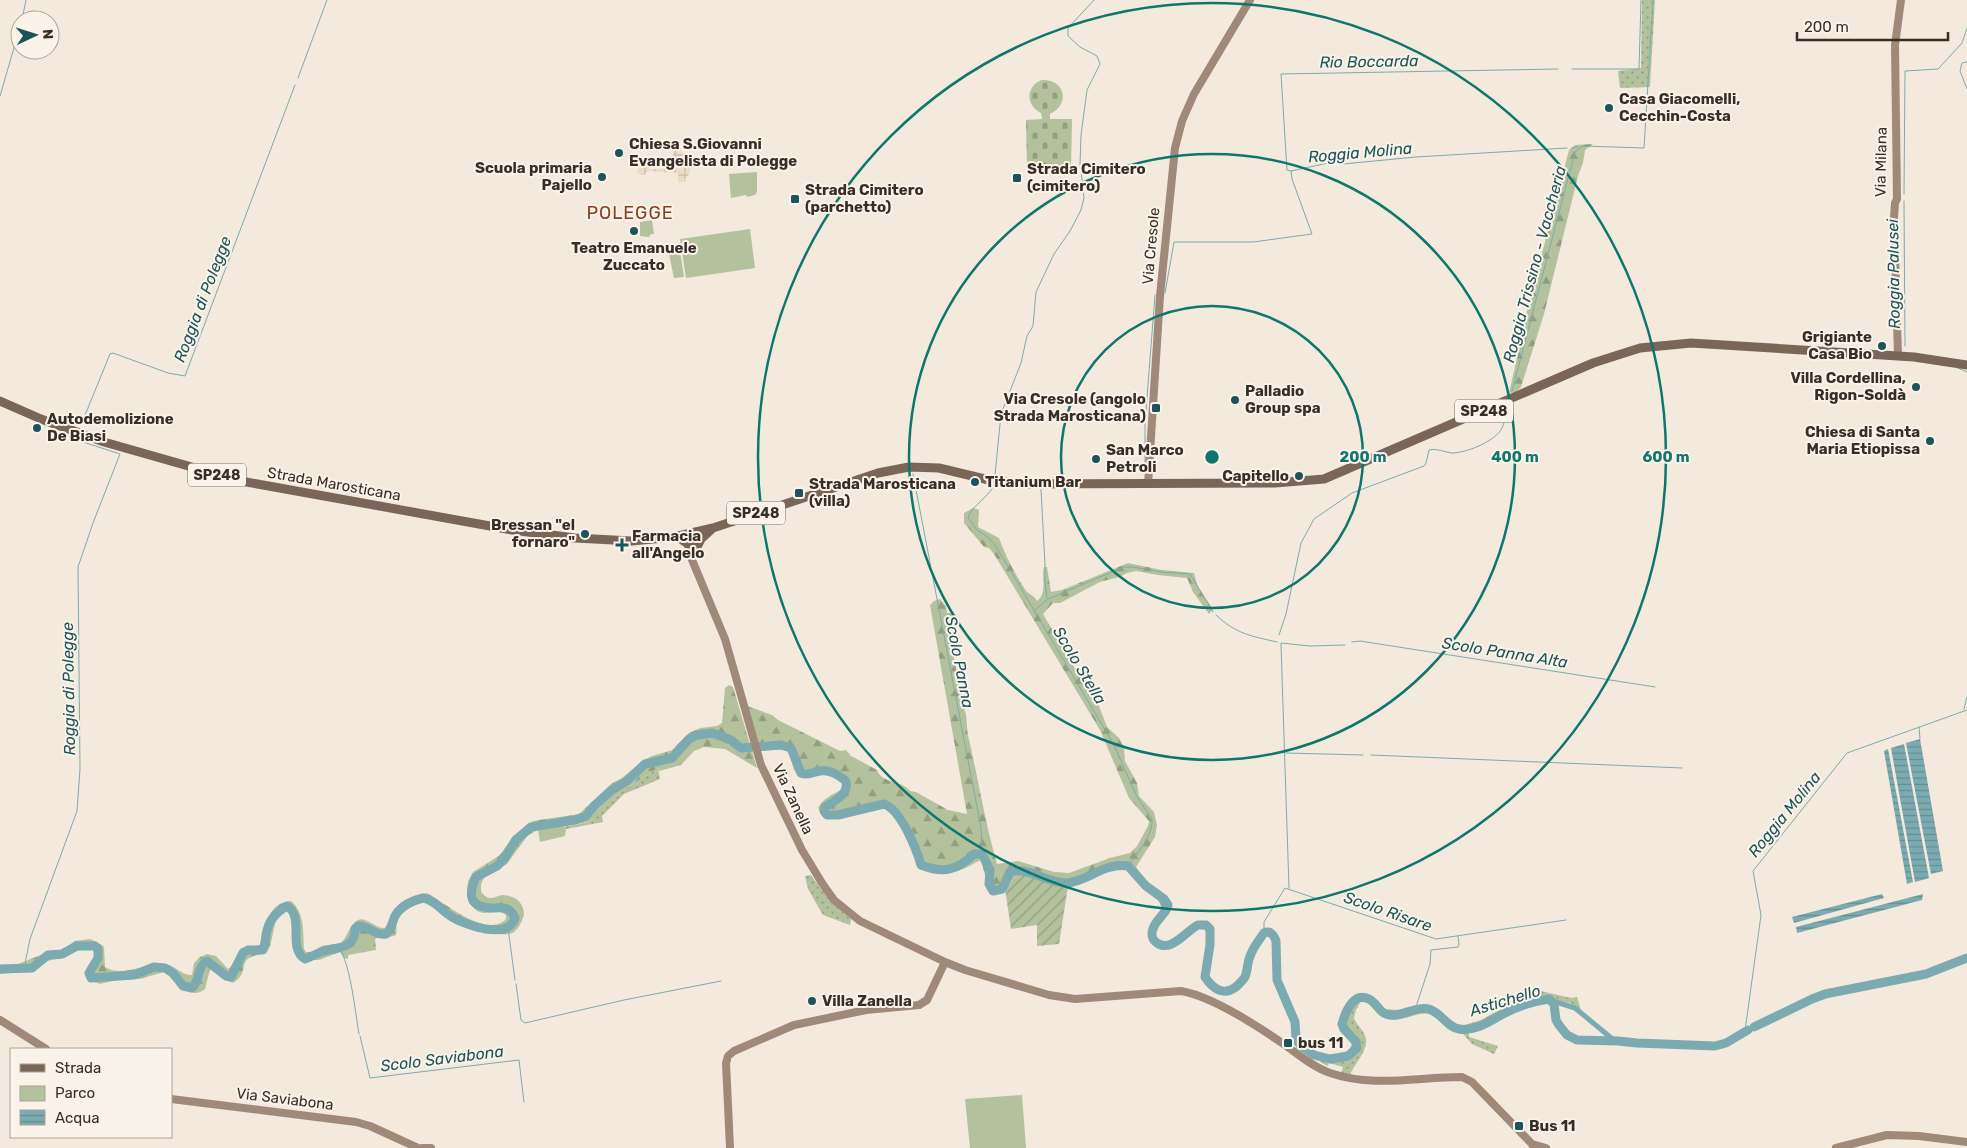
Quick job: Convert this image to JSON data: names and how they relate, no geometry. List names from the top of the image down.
{
  "streets": {
    "main road": ["SP248", "Strada Marosticana"],
    "street": [
      "Via Milana",
      "Via Cresole",
      "Via Zanella",
      "Via Saviabona"
    ]
  },
  "crossings": [
    ["Via Milana", "SP248"],
    ["Via Cresole", "SP248"],
    ["Via Cresole", "Strada Marosticana"],
    ["SP248", "Strada Marosticana"],
    ["Strada Marosticana", "Via Zanella"]
  ],
  "districts": ["POLEGGE"],
  "water": [
    "Rio Boccarda",
    "Roggia Molina",
    "Roggia Trissino - Vaccheria",
    "Roggia Palusei",
    "Roggia di Polegge",
    "Scolo Panna Alta",
    "Scolo Panna",
    "Scolo Stella",
    "Scolo Risare",
    "Astichello",
    "Scolo Saviabona"
  ],
  "places": {
    "other": [
      "Casa Giacomelli, Cecchin-Costa",
      "Chiesa S.Giovanni Evangelista di Polegge",
      "Scuola primaria Pajello",
      "Teatro Emanuele Zuccato",
      "Grigiante Casa Bio",
      "Villa Cordellina, Rigon-Soldà",
      "Palladio Group spa",
      "Autodemolizione De Biasi",
      "Chiesa di Santa Maria Etiopissa",
      "San Marco Petroli",
      "Capitello",
      "Titanium Bar",
      "Bressan \"el fornaro\"",
      "Villa Zanella"
    ],
    "transit": [
      "Strada Cimitero (cimitero)",
      "Strada Cimitero (parchetto)",
      "Via Cresole (angolo Strada Marosticana)",
      "Strada Marosticana (villa)",
      "bus 11",
      "Bus 11"
    ],
    "health": ["Farmacia all'Angelo"]
  },
  "legend": ["Strada", "Parco", "Acqua"],
  "scale_bar": "200 m",
  "north": "right",
  "rings": ["200 m", "400 m", "600 m"]
}
